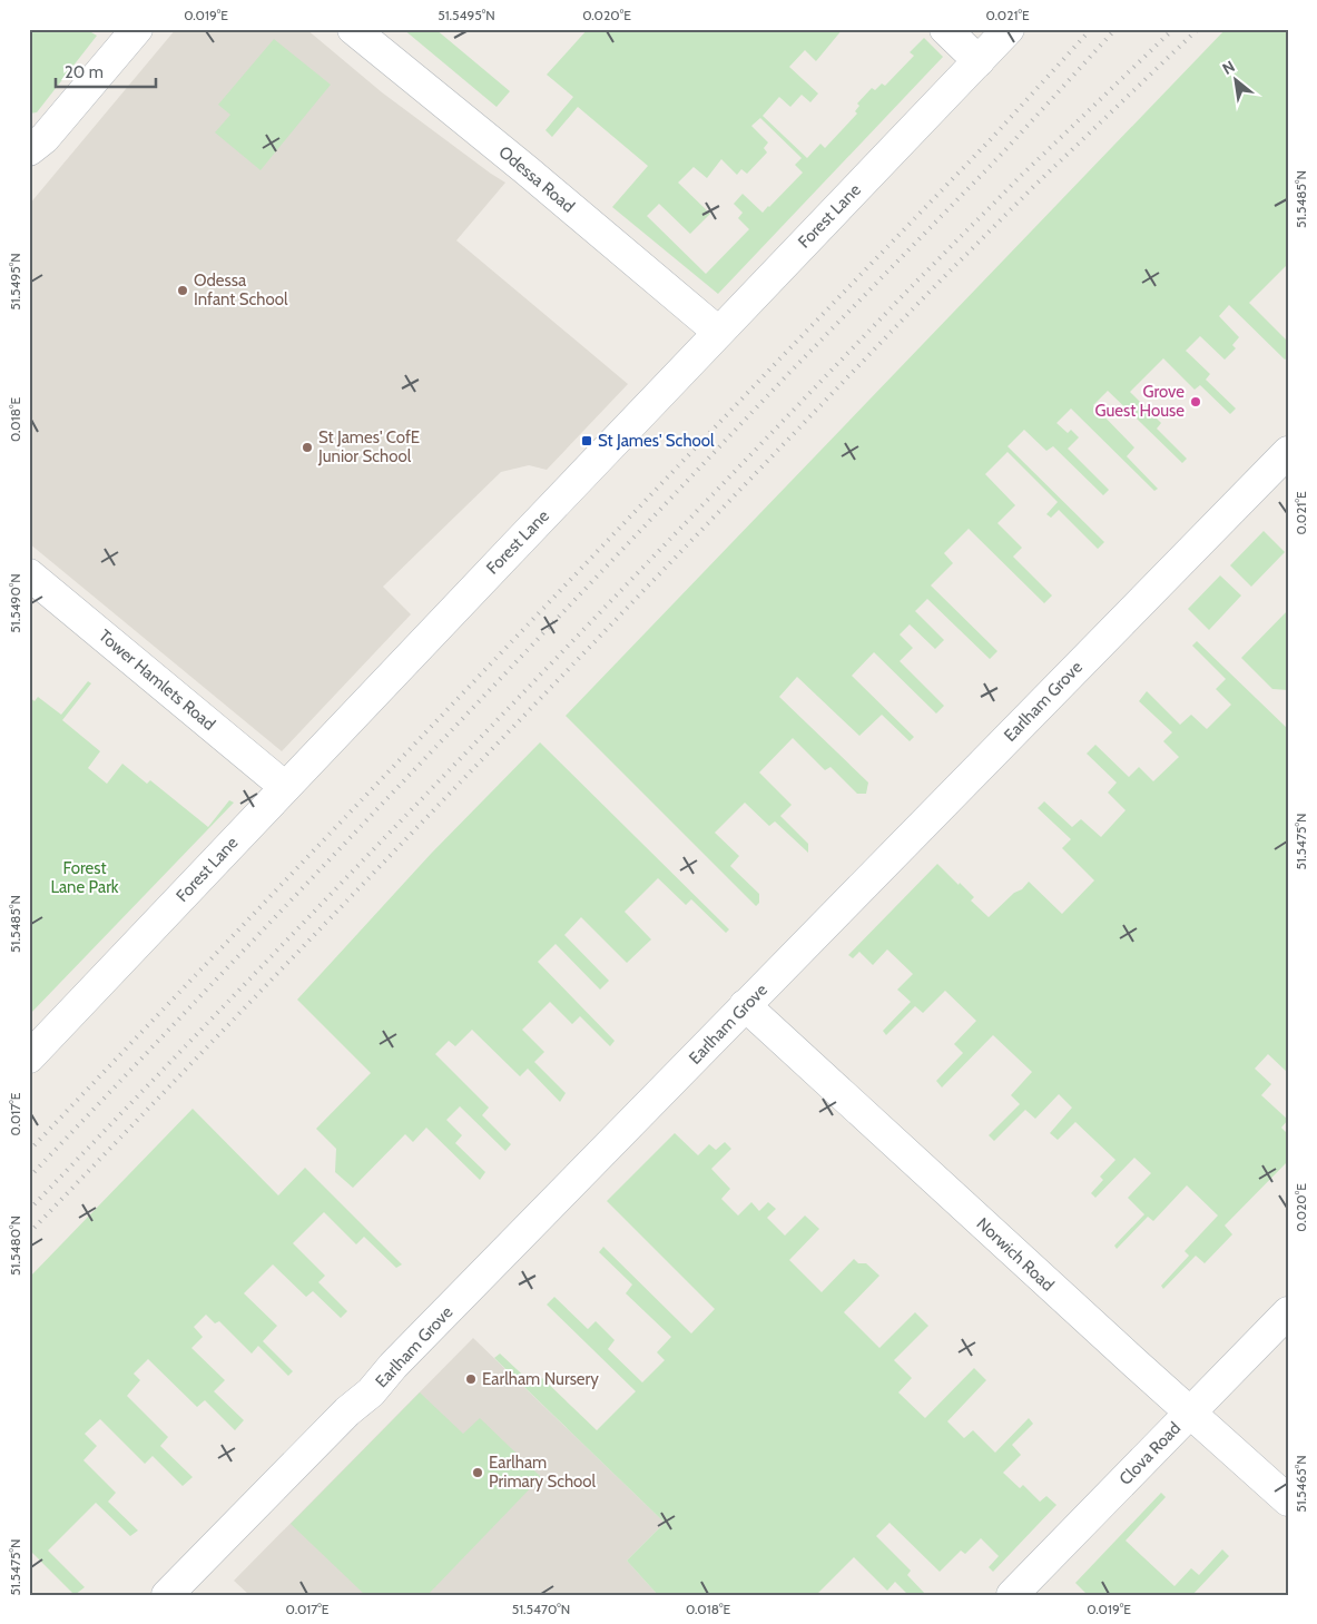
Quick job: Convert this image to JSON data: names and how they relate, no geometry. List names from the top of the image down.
{
  "streets": {
    "street": [
      "Odessa Road",
      "Forest Lane",
      "Tower Hamlets Road",
      "Earlham Grove",
      "Norwich Road",
      "Clova Road"
    ]
  },
  "crossings": [
    ["Odessa Road", "Forest Lane"],
    ["Forest Lane", "Tower Hamlets Road"],
    ["Earlham Grove", "Norwich Road"],
    ["Norwich Road", "Clova Road"]
  ],
  "parks": ["Forest Lane Park"],
  "places": {
    "other": [
      "Odessa Infant School",
      "Grove Guest House",
      "St James' CofE Junior School",
      "Earlham Nursery",
      "Earlham Primary School"
    ],
    "transit": ["St James' School"]
  },
  "scale_bar": "20 m",
  "north": "top left",
  "coordinates": [
    "0.019°E",
    "51.5495°N",
    "0.020°E",
    "0.021°E",
    "51.5485°N",
    "0.018°E",
    "51.5490°N",
    "51.5475°N",
    "0.017°E",
    "51.5480°N",
    "51.5465°N",
    "51.5470°N"
  ]
}
